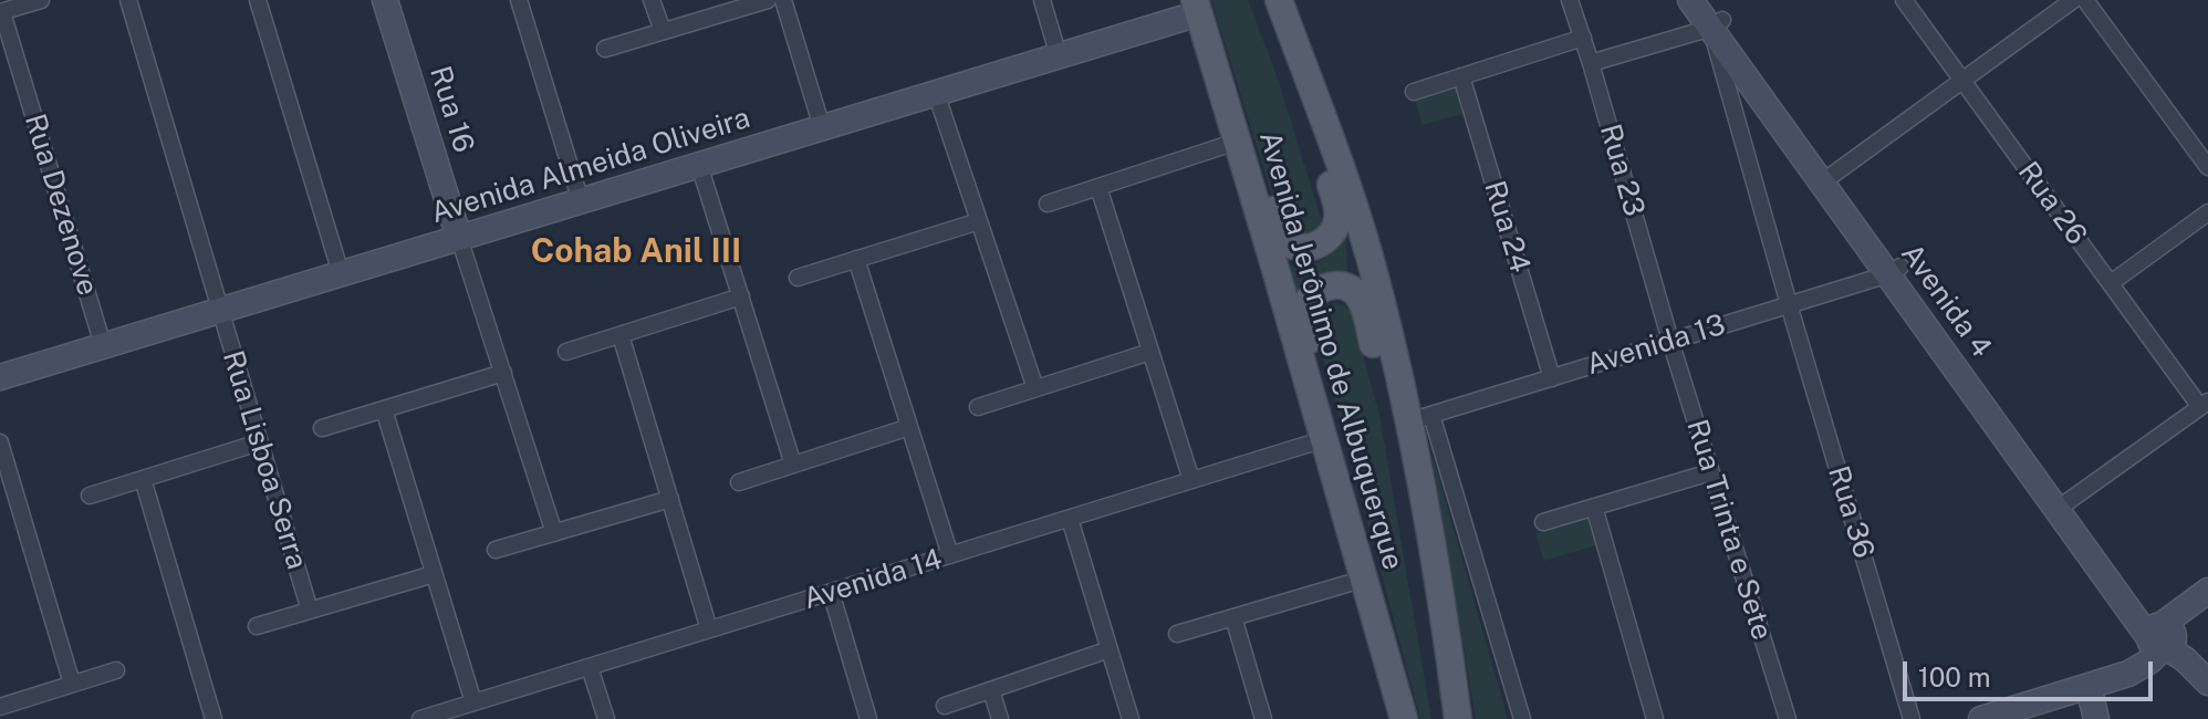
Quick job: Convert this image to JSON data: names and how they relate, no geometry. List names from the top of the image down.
{
  "streets": {
    "main road": ["Avenida Jerônimo de Albuquerque"],
    "street": [
      "Rua 16",
      "Avenida Almeida Oliveira",
      "Rua 23",
      "Rua 26",
      "Rua Dezenove",
      "Rua 24",
      "Avenida 4",
      "Avenida 13",
      "Rua Lisboa Serra",
      "Rua 36",
      "Rua Trinta e Sete",
      "Avenida 14"
    ]
  },
  "crossings": [
    ["Rua 16", "Avenida Almeida Oliveira"],
    ["Avenida Almeida Oliveira", "Rua Dezenove"],
    ["Avenida Almeida Oliveira", "Avenida Jerônimo de Albuquerque"],
    ["Avenida Almeida Oliveira", "Rua Lisboa Serra"],
    ["Rua 23", "Avenida 13"],
    ["Rua 23", "Rua Trinta e Sete"],
    ["Rua 24", "Avenida 13"],
    ["Avenida 4", "Avenida 13"],
    ["Avenida 4", "Rua 36"],
    ["Avenida 13", "Avenida Jerônimo de Albuquerque"],
    ["Avenida 13", "Rua 36"],
    ["Avenida 13", "Rua Trinta e Sete"],
    ["Avenida Jerônimo de Albuquerque", "Avenida 14"]
  ],
  "districts": ["Cohab Anil III"],
  "scale_bar": "100 m"
}
